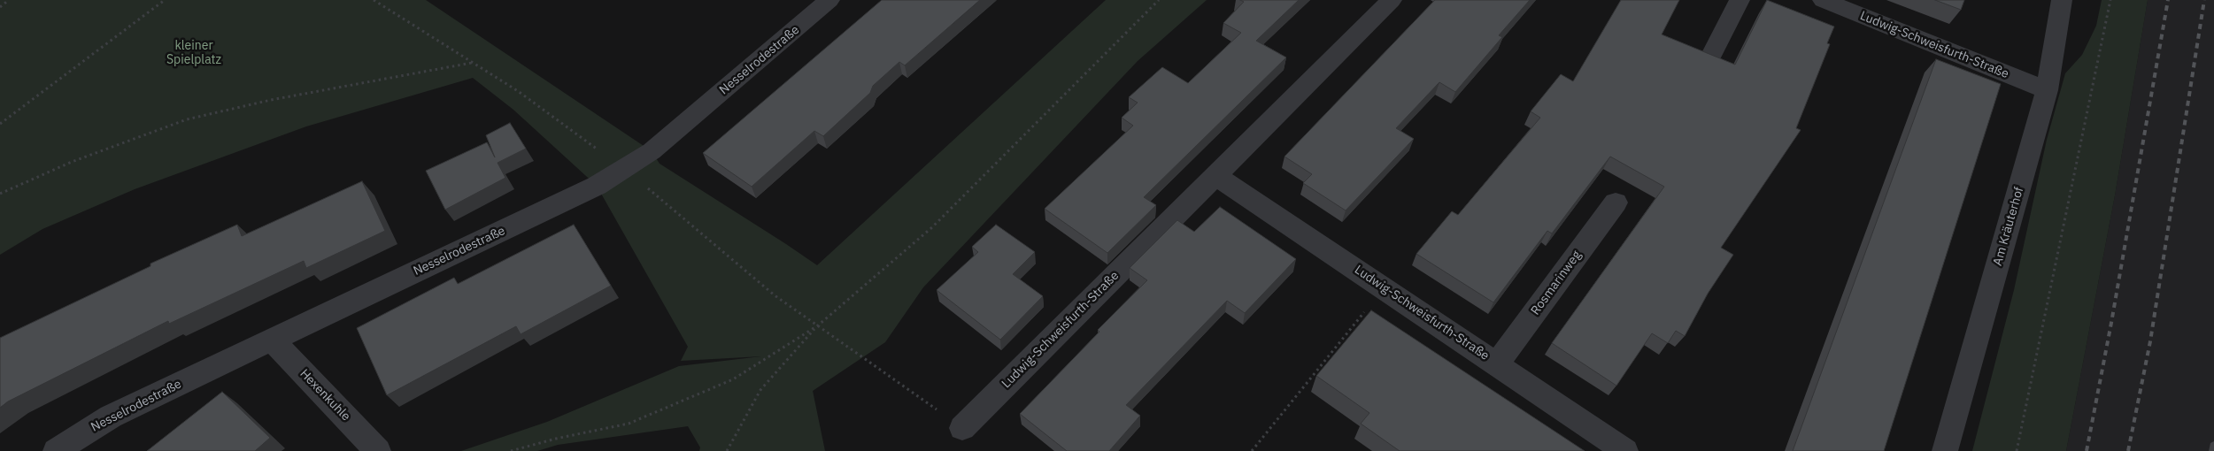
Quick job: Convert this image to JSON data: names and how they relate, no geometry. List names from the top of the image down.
{
  "streets": {
    "street": [
      "Ludwig-Schweisfurth-Straße",
      "Nesselrodestraße",
      "Am Kräuterhof",
      "Rosmarinweg",
      "Hexenkuhle"
    ]
  },
  "crossings": [
    ["Ludwig-Schweisfurth-Straße", "Am Kräuterhof"],
    ["Ludwig-Schweisfurth-Straße", "Rosmarinweg"],
    ["Nesselrodestraße", "Hexenkuhle"]
  ],
  "parks": ["kleiner Spielplatz"]
}
